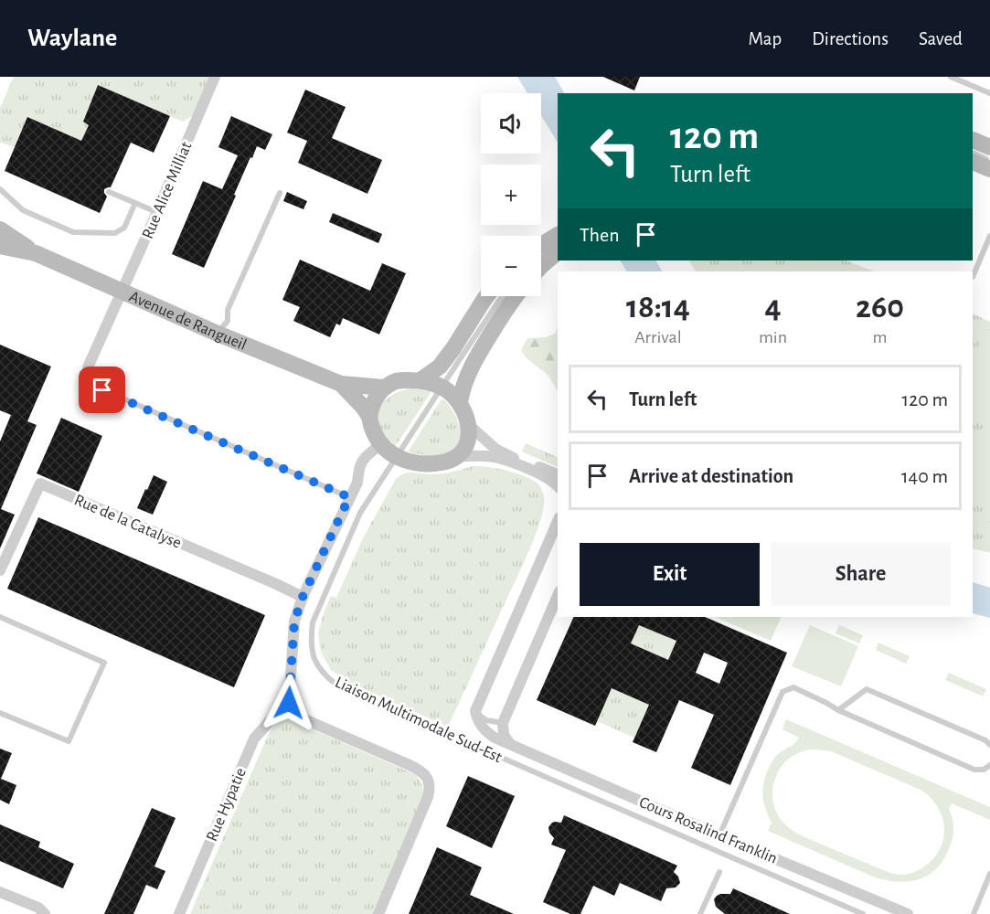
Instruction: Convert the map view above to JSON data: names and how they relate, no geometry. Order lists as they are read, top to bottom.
{
  "streets": {
    "street": [
      "Rue Alice Milliat",
      "Avenue de Rangueil",
      "Rue de la Catalyse",
      "Rue Hypatie",
      "Cours Rosalind Franklin"
    ],
    "lane": ["Liaison Multimodale Sud-Est"]
  },
  "crossings": [
    ["Rue Alice Milliat", "Avenue de Rangueil"]
  ],
  "page": {
    "header": "Waylane",
    "nav": ["Map", "Directions", "Saved"],
    "map_buttons": ["+", "−"],
    "turn": ["120 m", "Turn left"],
    "then": "Then",
    "eta": [
      "18:14",
      "Arrival",
      "4",
      "min",
      "260",
      "m"
    ],
    "list": [
      {
        "name": "Turn left",
        "value": "120 m"
      },
      {
        "name": "Arrive at destination",
        "value": "140 m"
      }
    ],
    "buttons": ["Exit", "Share"]
  }
}
